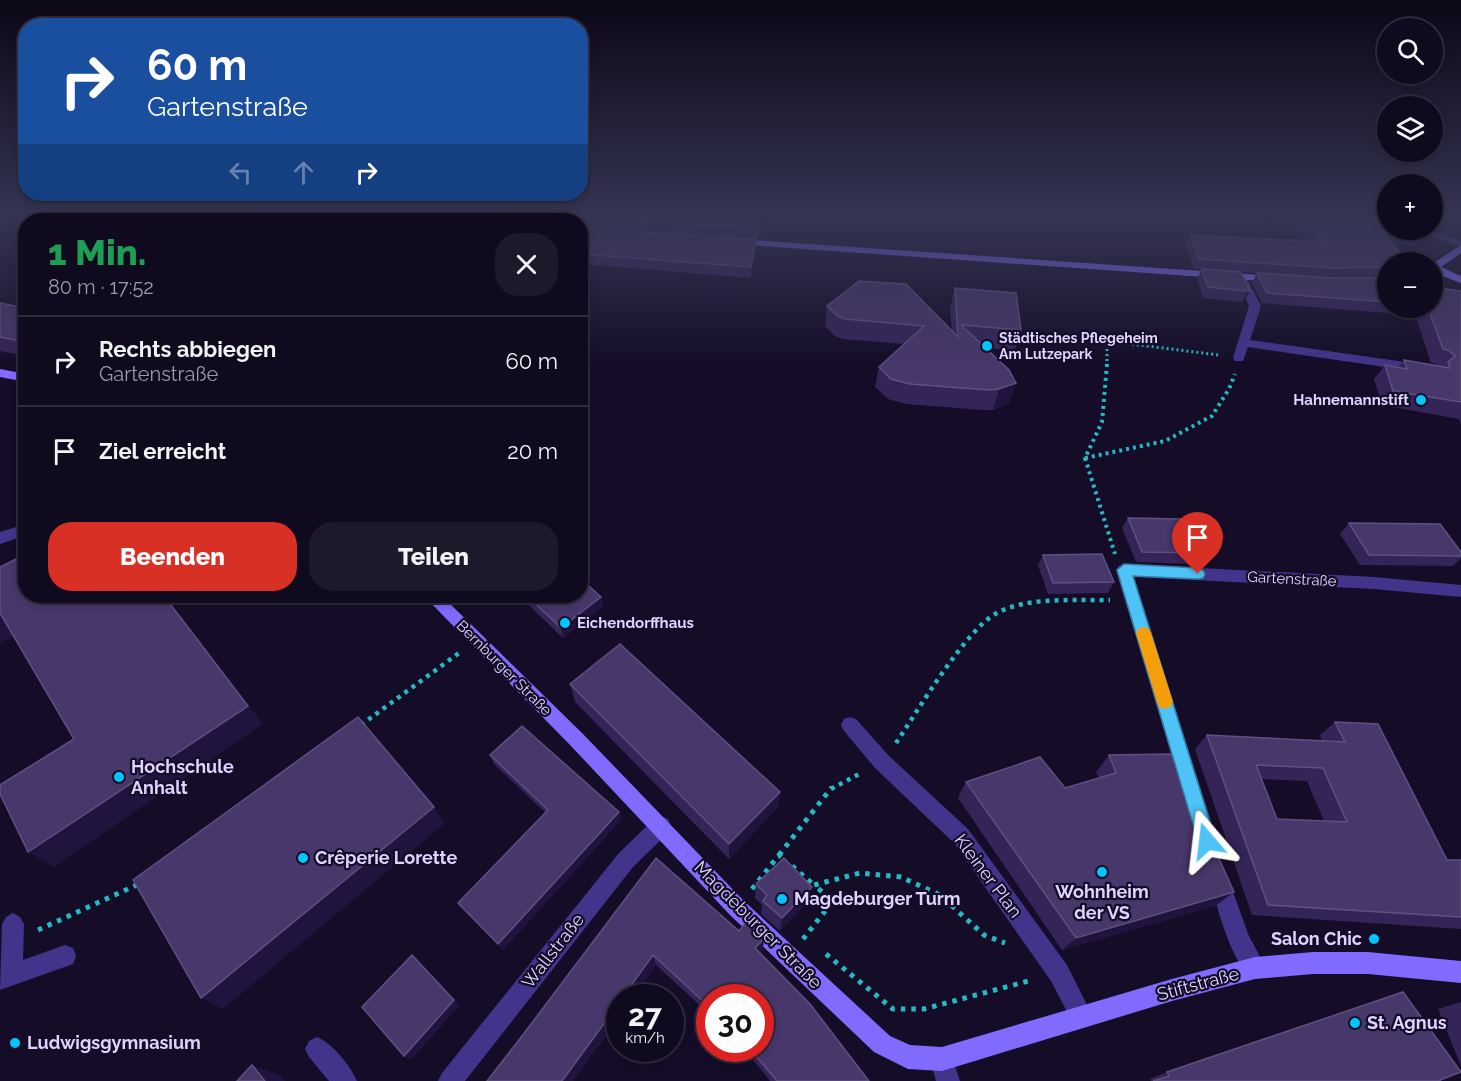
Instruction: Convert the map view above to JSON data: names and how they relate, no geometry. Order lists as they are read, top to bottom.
{
  "streets": {
    "main road": ["Bernburger Straße", "Magdeburger Straße", "Stiftstraße"],
    "street": ["Gartenstraße", "Kleiner Plan", "Wallstraße"]
  },
  "crossings": [
    ["Bernburger Straße", "Magdeburger Straße"],
    ["Kleiner Plan", "Stiftstraße"],
    ["Magdeburger Straße", "Wallstraße"],
    ["Magdeburger Straße", "Stiftstraße"]
  ],
  "places": [
    "Städtisches Pflegeheim Am Lutzepark",
    "Hahnemannstift",
    "Eichendorffhaus",
    "Hochschule Anhalt",
    "Crêperie Lorette",
    "Wohnheim der VS",
    "Magdeburger Turm",
    "Salon Chic",
    "St. Agnus",
    "Ludwigsgymnasium"
  ],
  "page": {
    "map_buttons": ["+", "−"],
    "turn": ["60 m", "Gartenstraße"],
    "heading": ["1 Min.", "80 m · 17:52"],
    "list": [
      {
        "name": "Rechts abbiegen",
        "note": "Gartenstraße",
        "value": "60 m"
      },
      {
        "name": "Ziel erreicht",
        "value": "20 m"
      }
    ],
    "buttons": ["Beenden", "Teilen"],
    "speed": "27 km/h",
    "limit": "30"
  }
}
